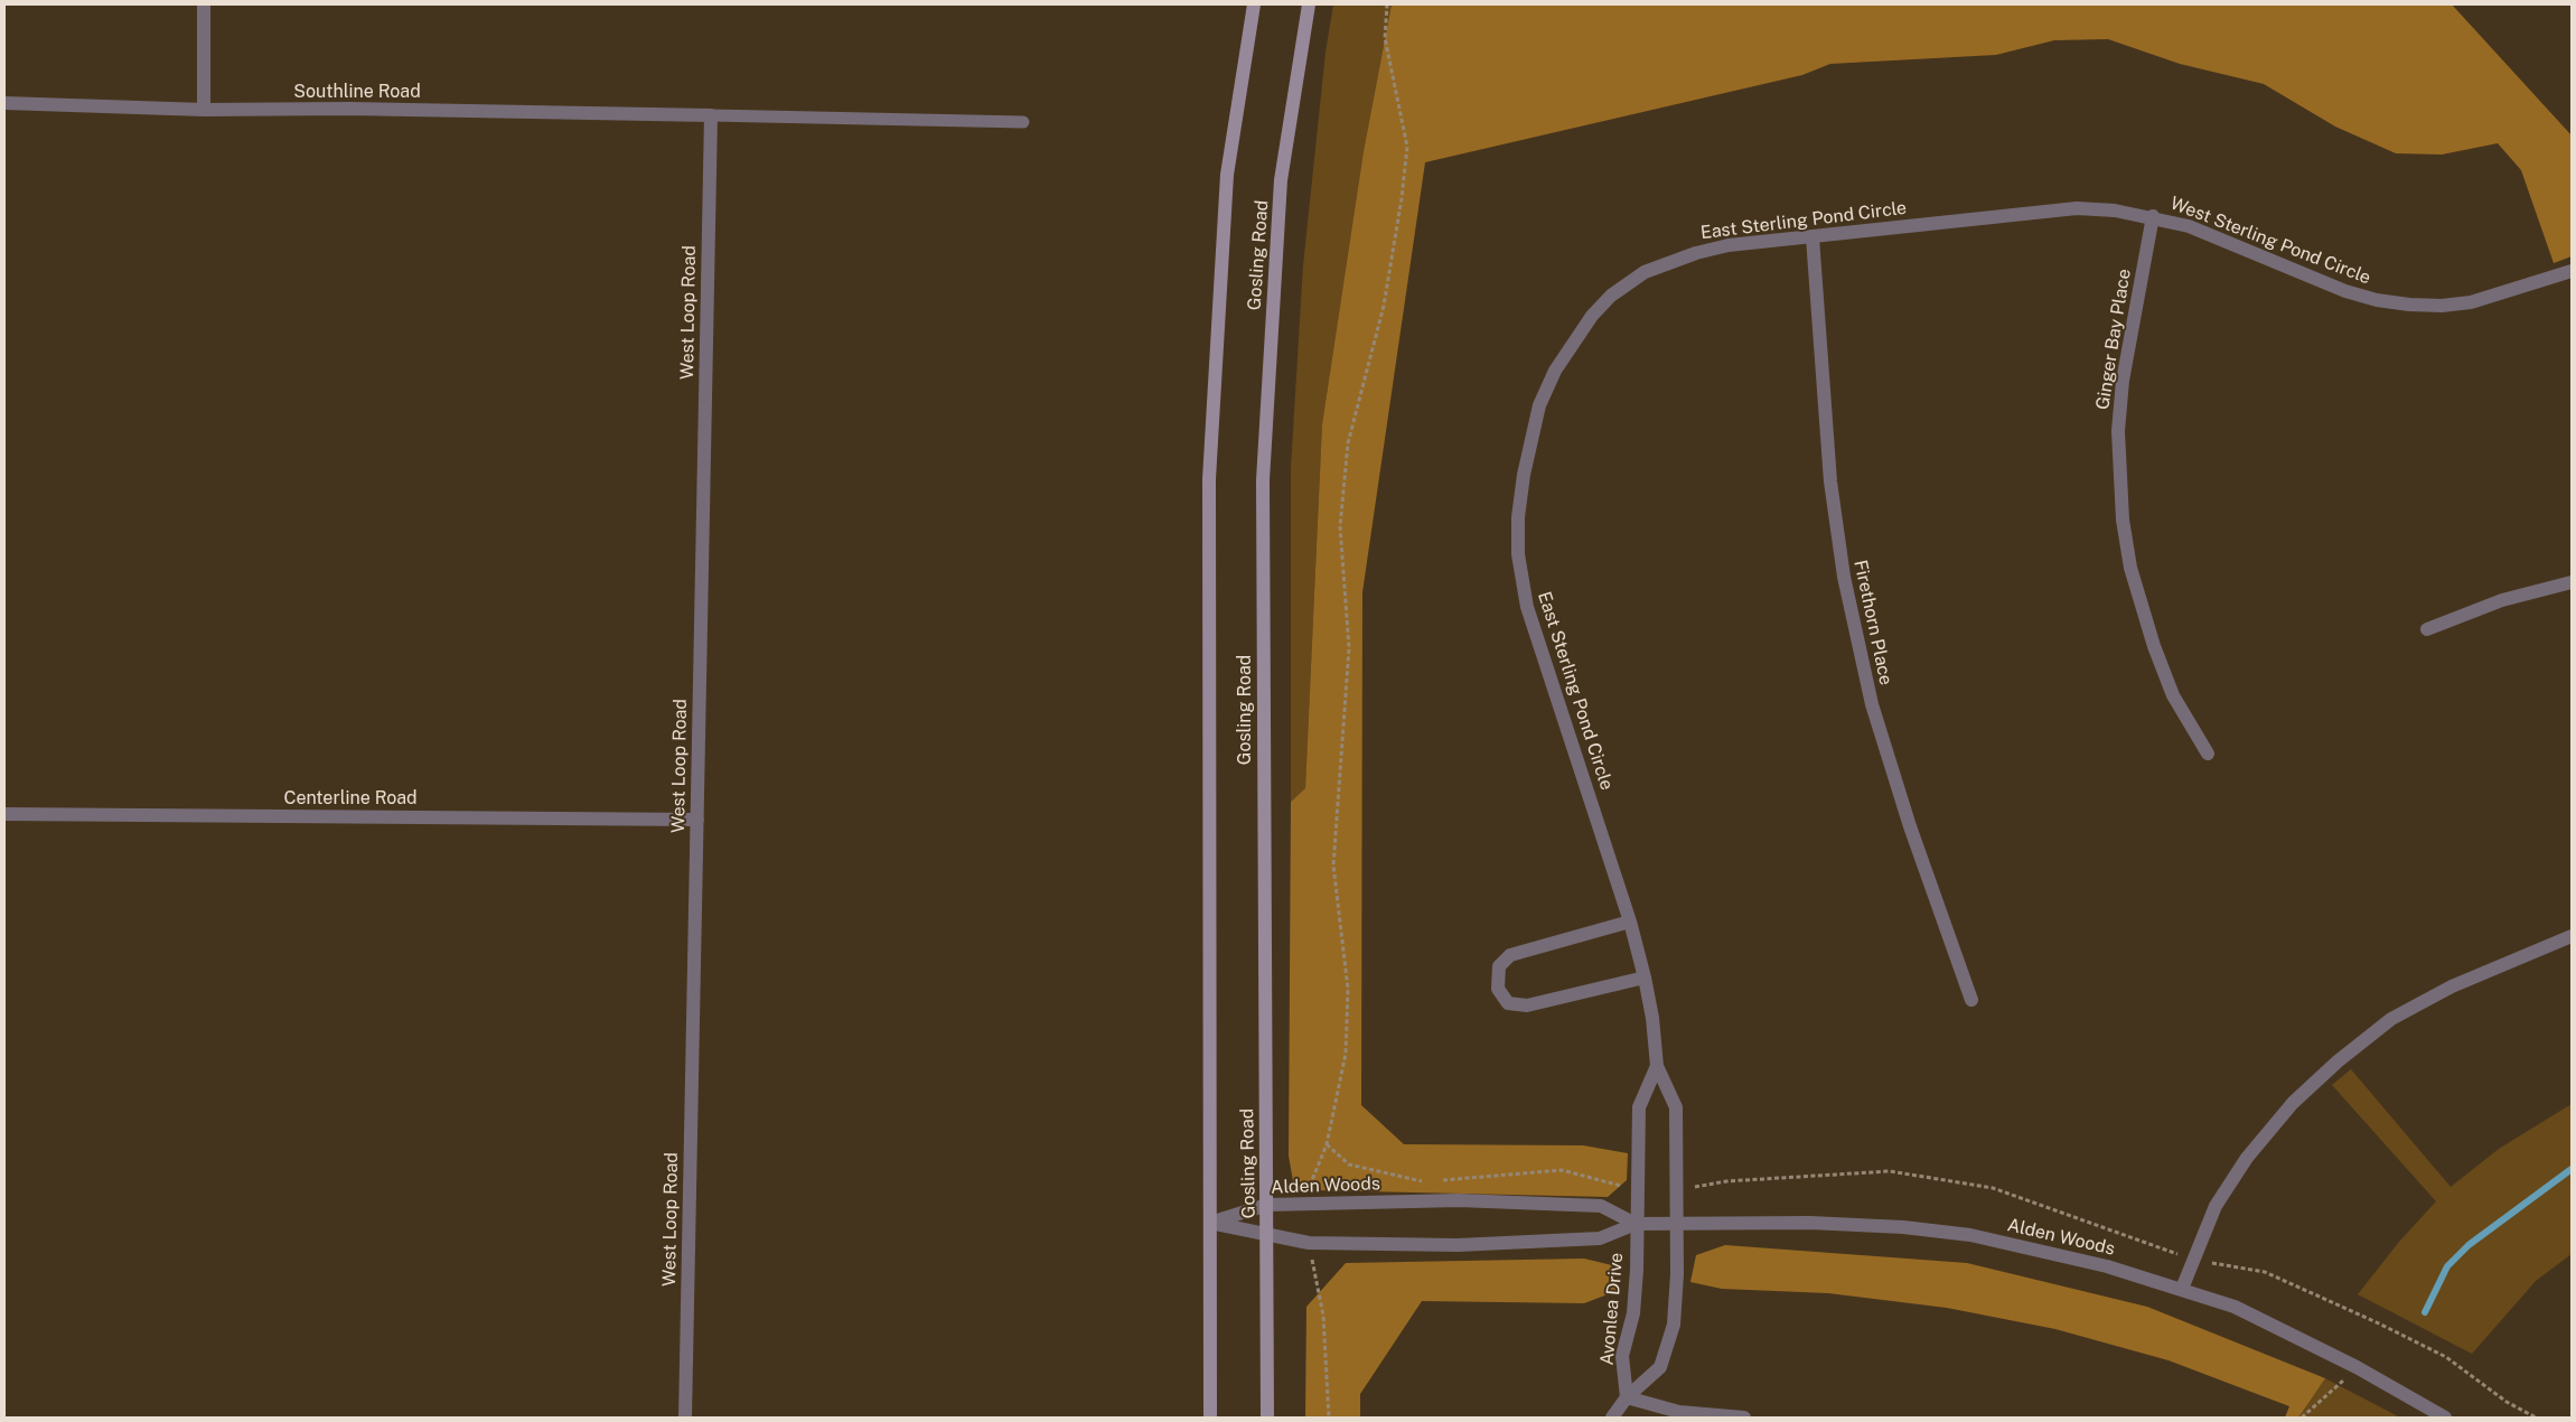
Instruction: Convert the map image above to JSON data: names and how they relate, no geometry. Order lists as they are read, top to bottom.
{
  "streets": {
    "main road": ["Gosling Road"],
    "street": [
      "Southline Road",
      "East Sterling Pond Circle",
      "West Sterling Pond Circle",
      "West Loop Road",
      "Ginger Bay Place",
      "Firethorn Place",
      "Centerline Road",
      "Alden Woods",
      "Avonlea Drive"
    ]
  },
  "crossings": [
    ["Southline Road", "West Loop Road"],
    ["East Sterling Pond Circle", "West Sterling Pond Circle"],
    ["East Sterling Pond Circle", "Ginger Bay Place"],
    ["East Sterling Pond Circle", "Firethorn Place"],
    ["East Sterling Pond Circle", "Alden Woods"],
    ["East Sterling Pond Circle", "Avonlea Drive"],
    ["West Sterling Pond Circle", "Ginger Bay Place"],
    ["Gosling Road", "Alden Woods"],
    ["West Loop Road", "Centerline Road"],
    ["Alden Woods", "Avonlea Drive"]
  ]
}
